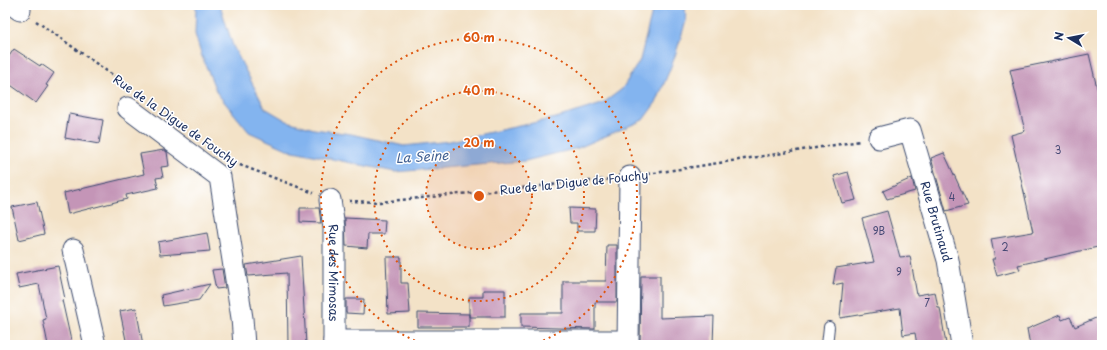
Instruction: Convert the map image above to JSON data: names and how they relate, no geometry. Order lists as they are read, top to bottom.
{
  "streets": {
    "street": ["Rue Brutinaud", "Rue des Mimosas"],
    "path": ["Rue de la Digue de Fouchy"]
  },
  "crossings": [
    ["Rue de la Digue de Fouchy", "Rue Brutinaud"],
    ["Rue de la Digue de Fouchy", "Rue des Mimosas"]
  ],
  "water": ["La Seine"],
  "house_numbers": [
    "3",
    "4",
    "9B",
    "2",
    "9",
    "7"
  ],
  "north": "left",
  "rings": ["60 m", "40 m", "20 m"]
}
